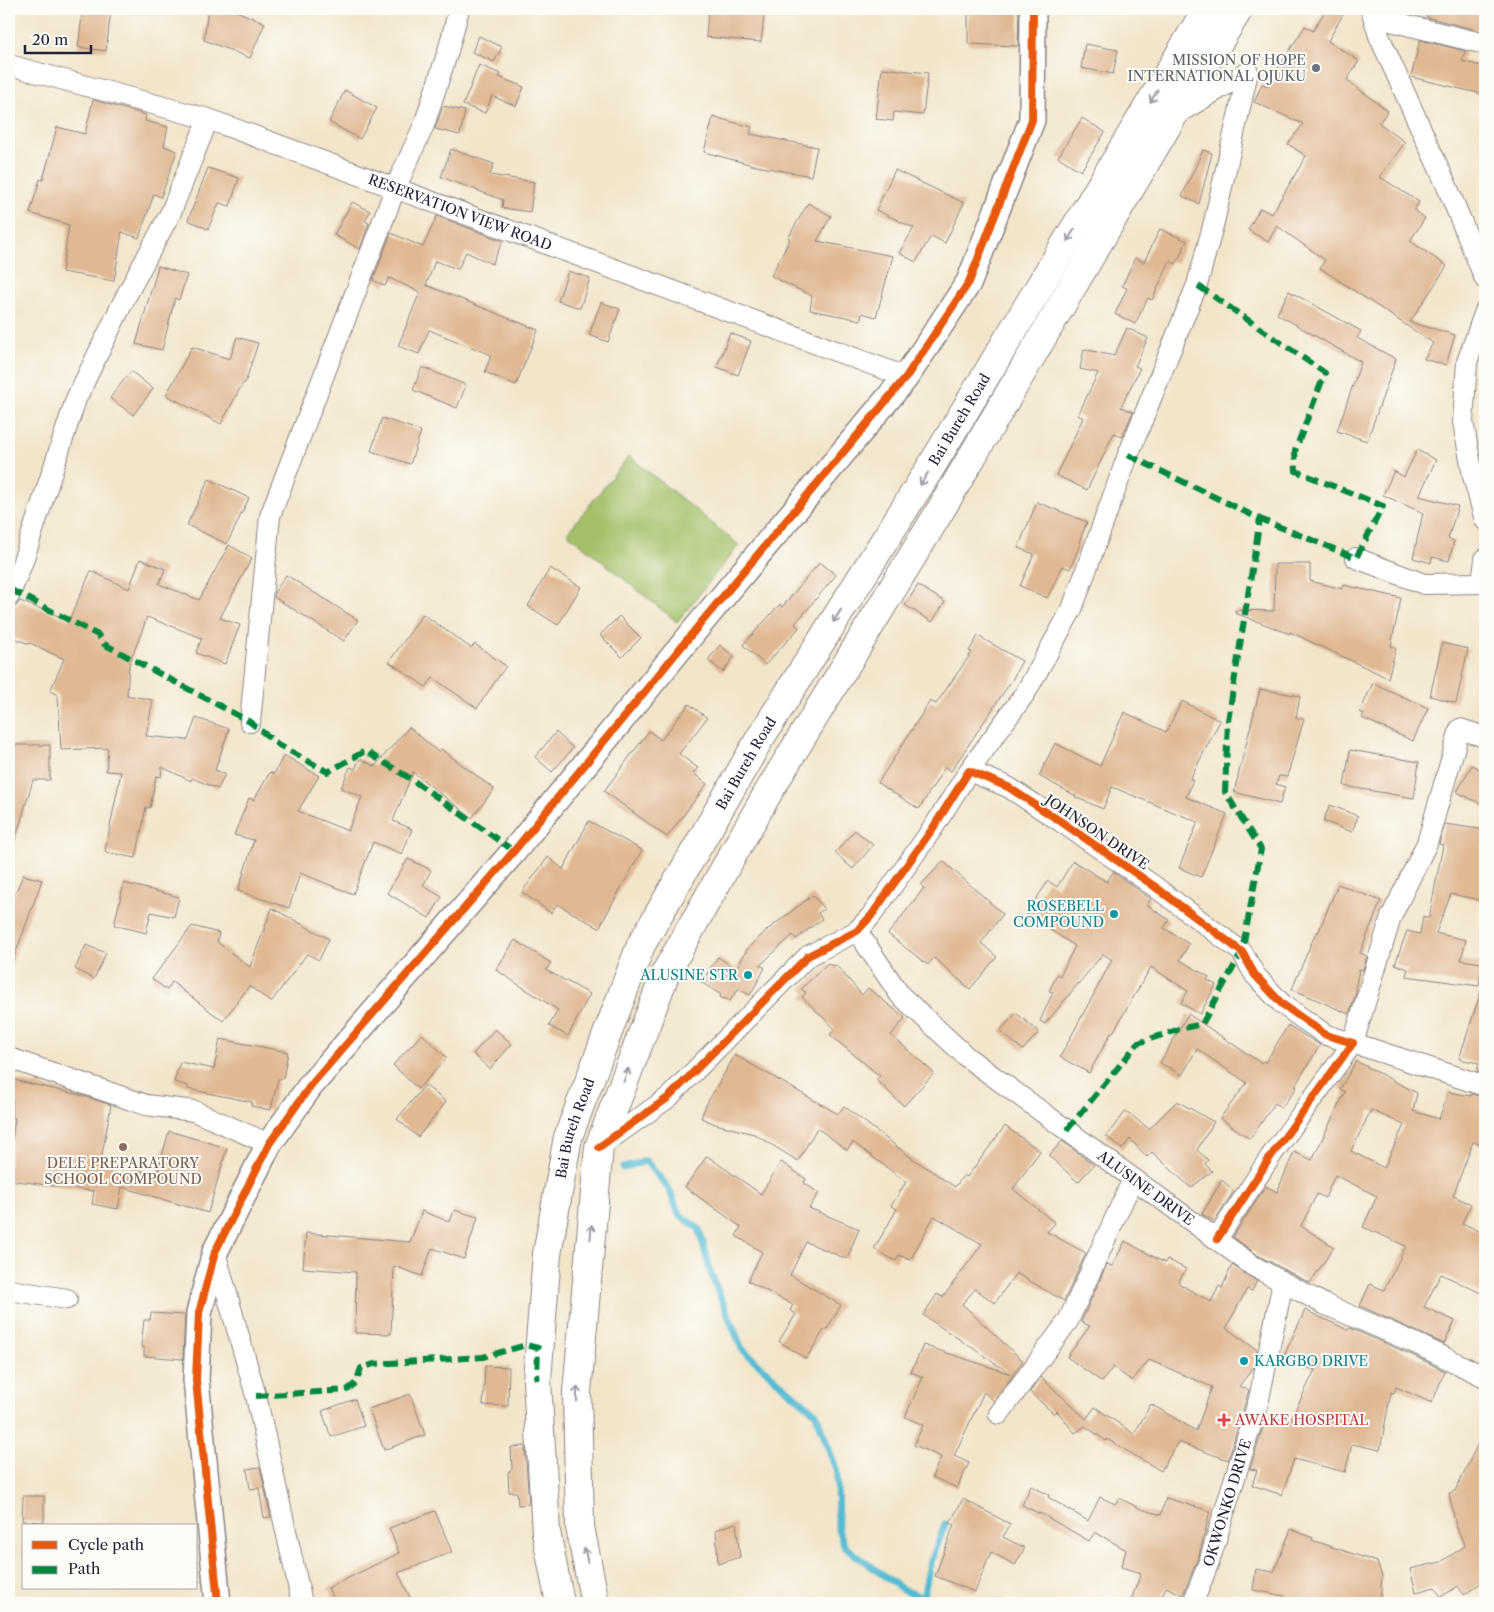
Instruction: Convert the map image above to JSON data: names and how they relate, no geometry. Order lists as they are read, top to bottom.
{
  "streets": {
    "highway": ["Bai Bureh Road"],
    "street": [
      "RESERVATION VIEW ROAD",
      "JOHNSON DRIVE",
      "ALUSINE DRIVE",
      "OKWONKO DRIVE"
    ]
  },
  "crossings": [
    ["ALUSINE DRIVE", "OKWONKO DRIVE"]
  ],
  "places": {
    "other": [
      "MISSION OF HOPE INTERNATIONAL OJUKU",
      "ROSEBELL COMPOUND",
      "ALUSINE STR",
      "DELE PREPARATORY SCHOOL COMPOUND",
      "KARGBO DRIVE"
    ],
    "health": ["AWAKE HOSPITAL"]
  },
  "legend": ["Cycle path", "Path"],
  "scale_bar": "20 m"
}
